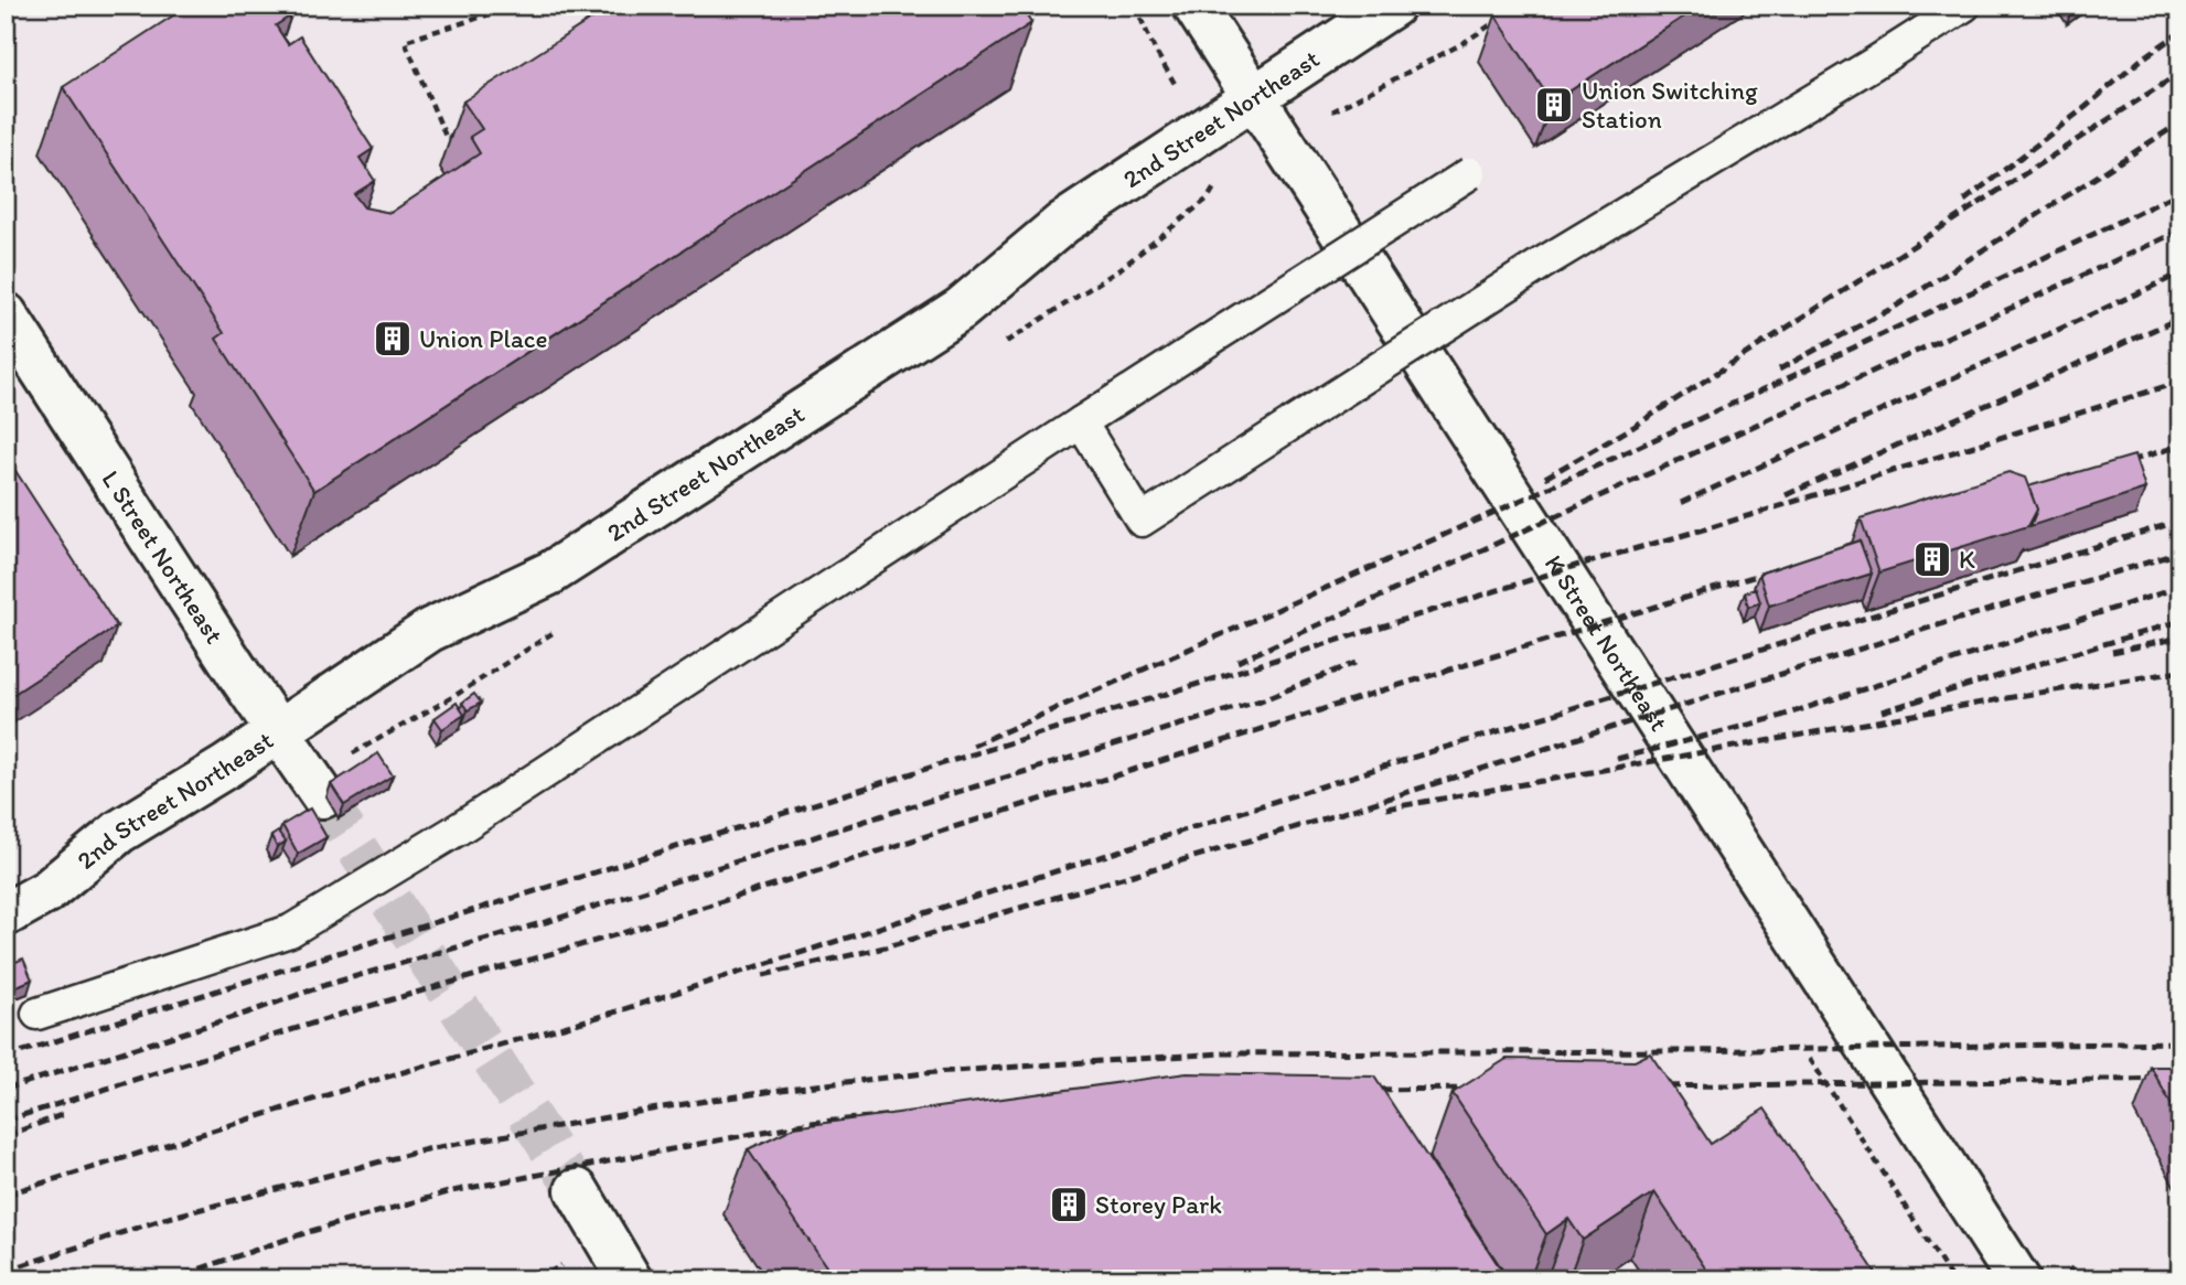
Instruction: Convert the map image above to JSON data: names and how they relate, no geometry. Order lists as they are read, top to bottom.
{
  "streets": {
    "street": ["2nd Street Northeast", "L Street Northeast", "K Street Northeast"]
  },
  "crossings": [
    ["2nd Street Northeast", "L Street Northeast"],
    ["2nd Street Northeast", "K Street Northeast"]
  ],
  "places": {
    "building": [
      "Union Switching Station",
      "Union Place",
      "K",
      "Storey Park"
    ]
  }
}
